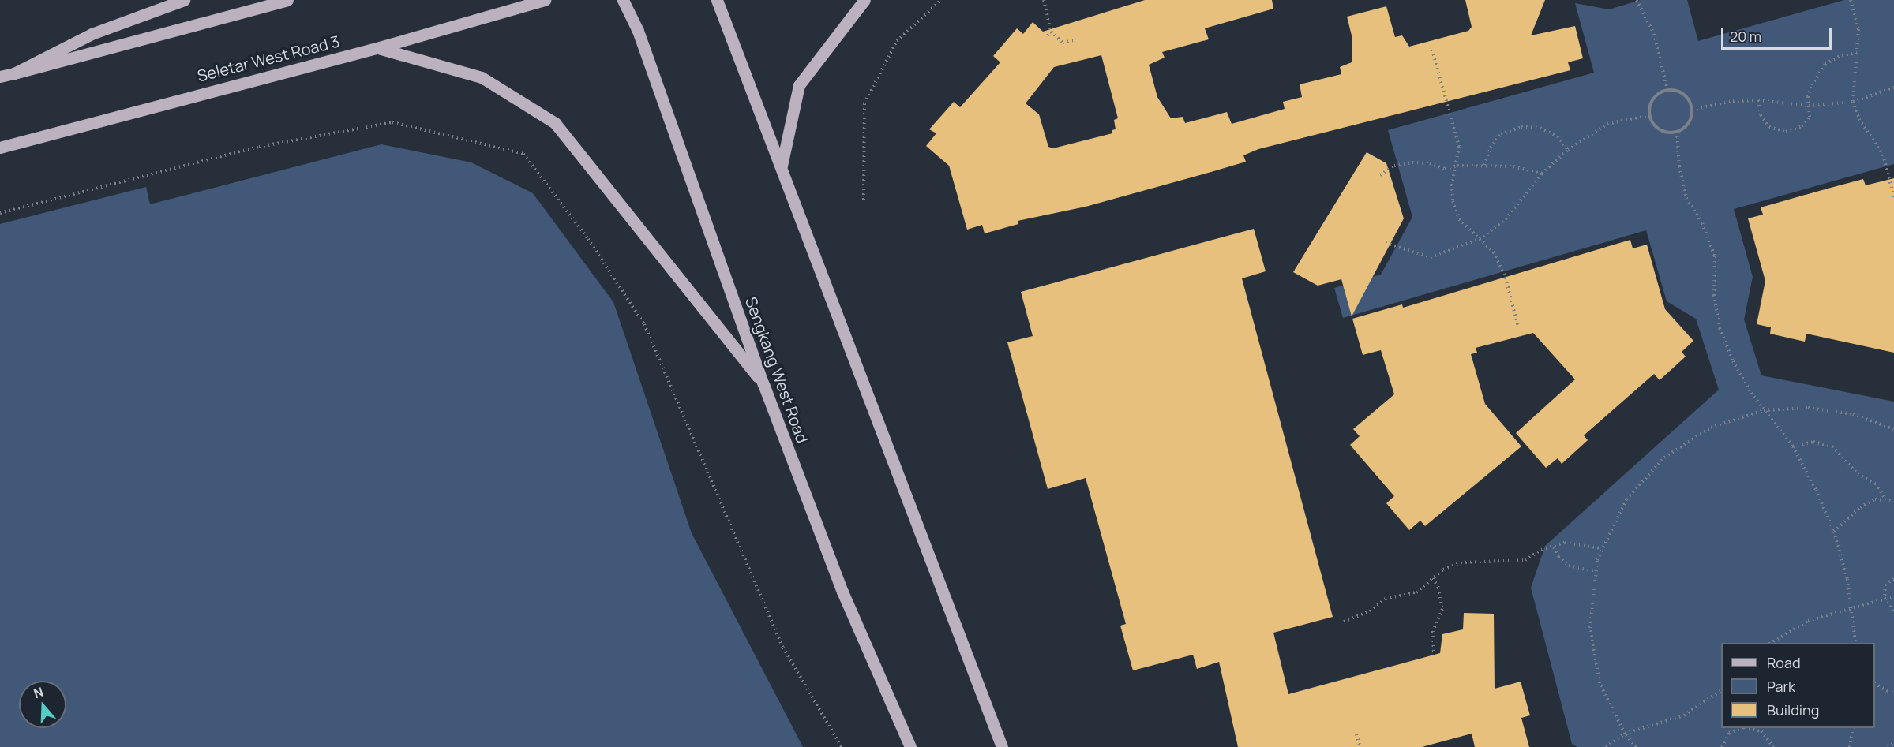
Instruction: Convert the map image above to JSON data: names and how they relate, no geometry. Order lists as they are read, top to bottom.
{
  "streets": {
    "main road": ["Seletar West Road 3", "Sengkang West Road"]
  },
  "legend": ["Road", "Park", "Building"],
  "scale_bar": "20 m",
  "north": "top"
}
